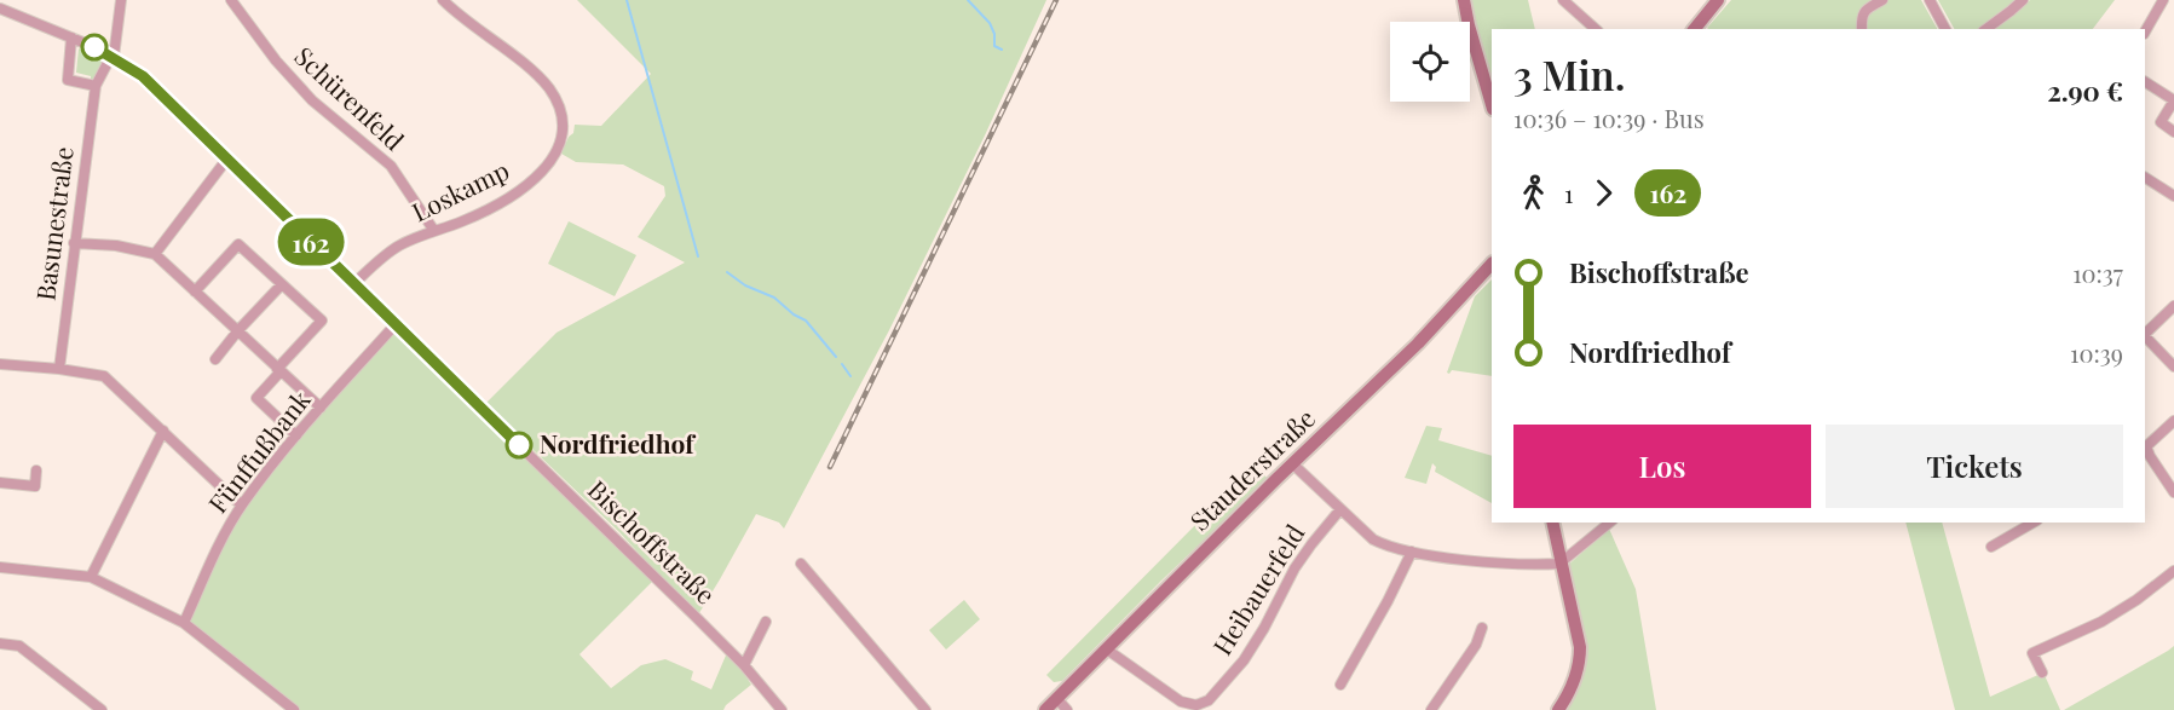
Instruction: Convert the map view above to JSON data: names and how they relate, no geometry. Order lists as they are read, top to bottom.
{
  "streets": {
    "main road": ["Stauderstraße"],
    "street": [
      "Schürenfeld",
      "Loskamp",
      "Basunestraße",
      "Fünffußbank",
      "Bischoffstraße",
      "Heibauerfeld"
    ]
  },
  "crossings": [
    ["Schürenfeld", "Loskamp"],
    ["Loskamp", "Bischoffstraße"],
    ["Basunestraße", "Bischoffstraße"],
    ["Fünffußbank", "Bischoffstraße"],
    ["Stauderstraße", "Heibauerfeld"]
  ],
  "places": ["Nordfriedhof"],
  "lines": ["bus line 162"],
  "page": {
    "on_map": "162",
    "heading": ["3 Min.", "10:36 – 10:39 · Bus", "2.90 €"],
    "legs": ["1", "162"],
    "list": [
      {
        "name": "Bischoffstraße",
        "value": "10:37"
      },
      {
        "name": "Nordfriedhof",
        "value": "10:39"
      }
    ],
    "buttons": ["Los", "Tickets"]
  }
}
